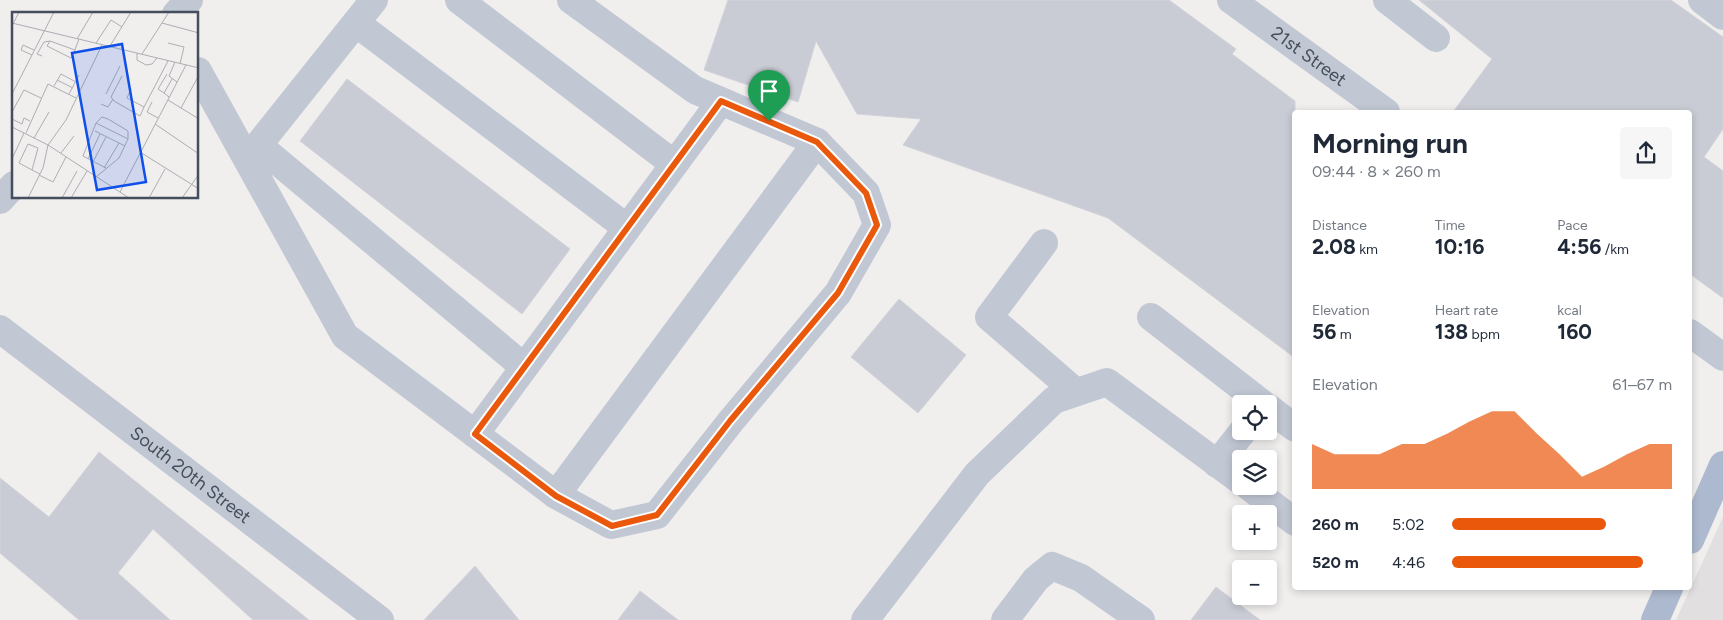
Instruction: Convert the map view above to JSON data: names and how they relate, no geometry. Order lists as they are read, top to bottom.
{
  "streets": {
    "street": ["21st Street", "South 20th Street"]
  },
  "page": {
    "heading": ["Morning run", "09:44 · 8 × 260 m"],
    "stats": [
      ["Distance", "2.08 km"],
      ["Time", "10:16"],
      ["Pace", "4:56 /km"],
      ["Elevation", "56 m"],
      ["Heart rate", "138 bpm"],
      ["kcal", "160"]
    ],
    "chart": ["Elevation", "61–67 m"],
    "map_buttons": ["+", "−"],
    "list": [
      {
        "name": "260 m",
        "note": "5:02"
      },
      {
        "name": "520 m",
        "note": "4:46"
      }
    ]
  }
}
